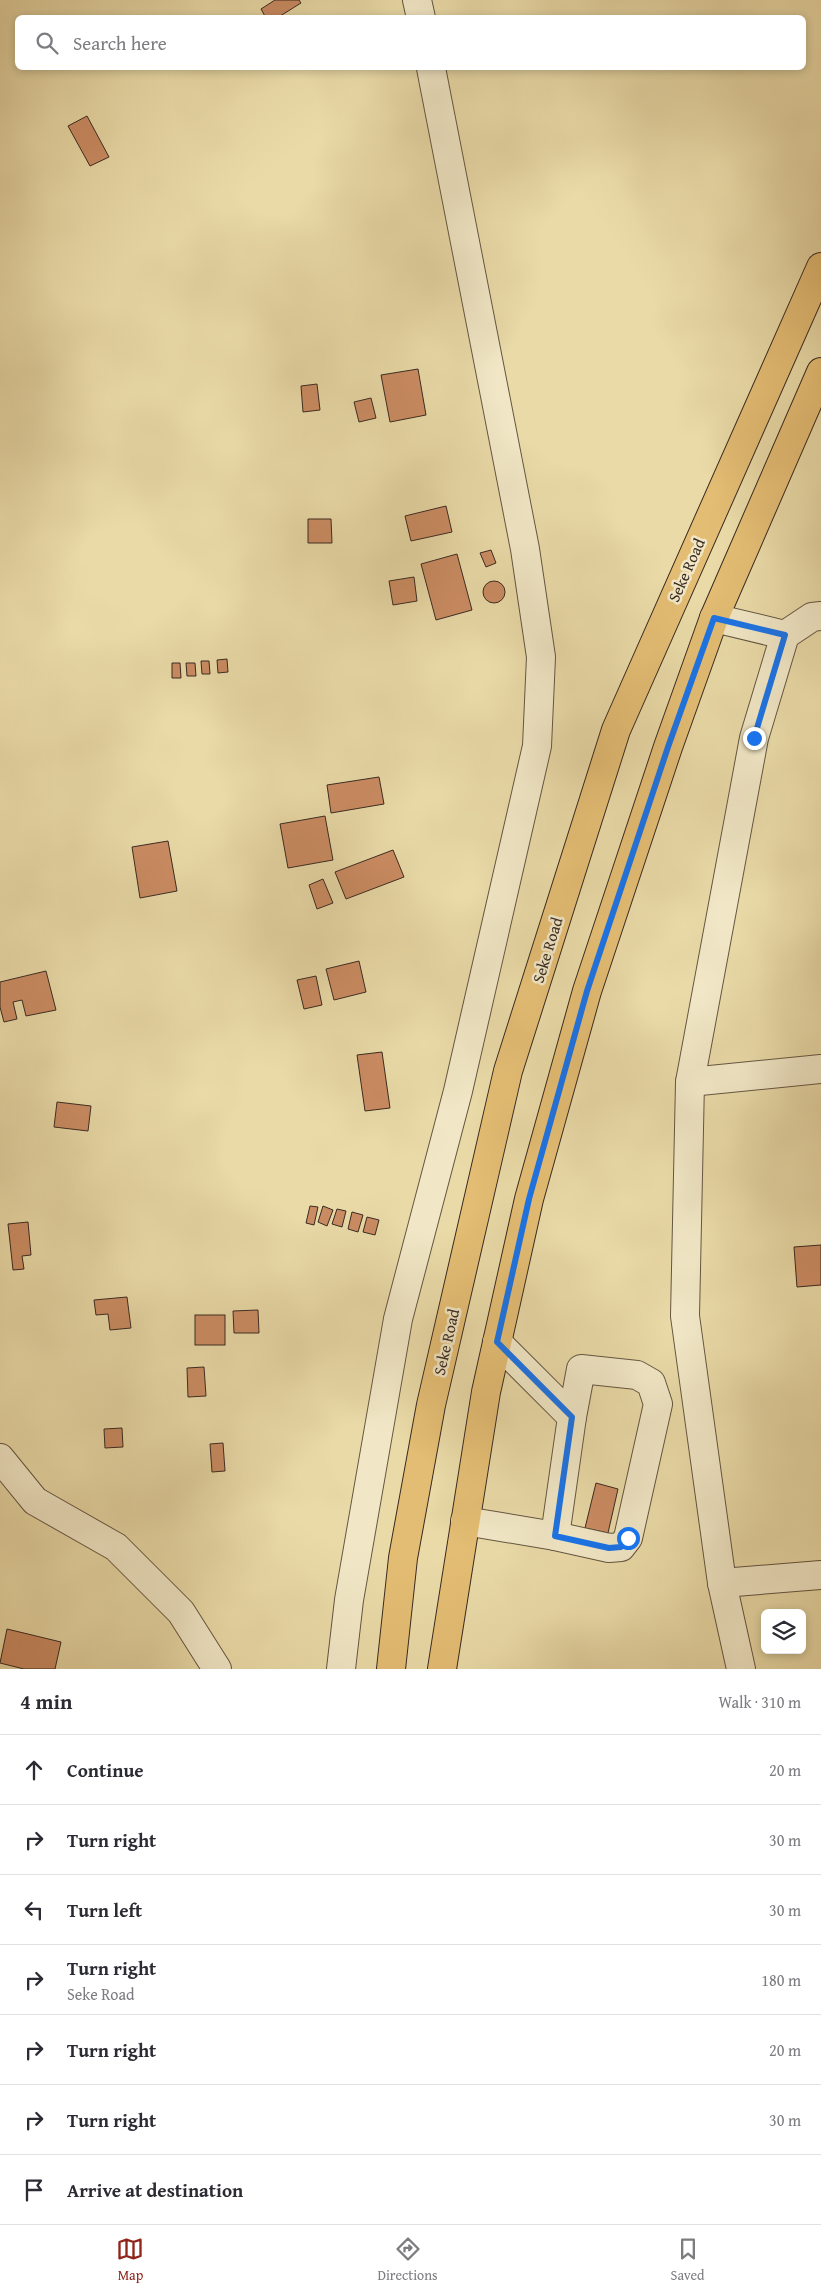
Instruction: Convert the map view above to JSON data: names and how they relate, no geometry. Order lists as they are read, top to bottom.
{
  "streets": {
    "main road": ["Seke Road"]
  },
  "page": {
    "search": "Search here",
    "heading": ["4 min", "Walk · 310 m"],
    "list": [
      ["Continue", "20 m"],
      ["Turn right", "30 m"],
      ["Turn left", "30 m"],
      ["Turn right", "Seke Road", "180 m"],
      ["Turn right", "20 m"],
      ["Turn right", "30 m"],
      "Arrive at destination"
    ],
    "nav": ["Map", "Directions", "Saved"]
  }
}
